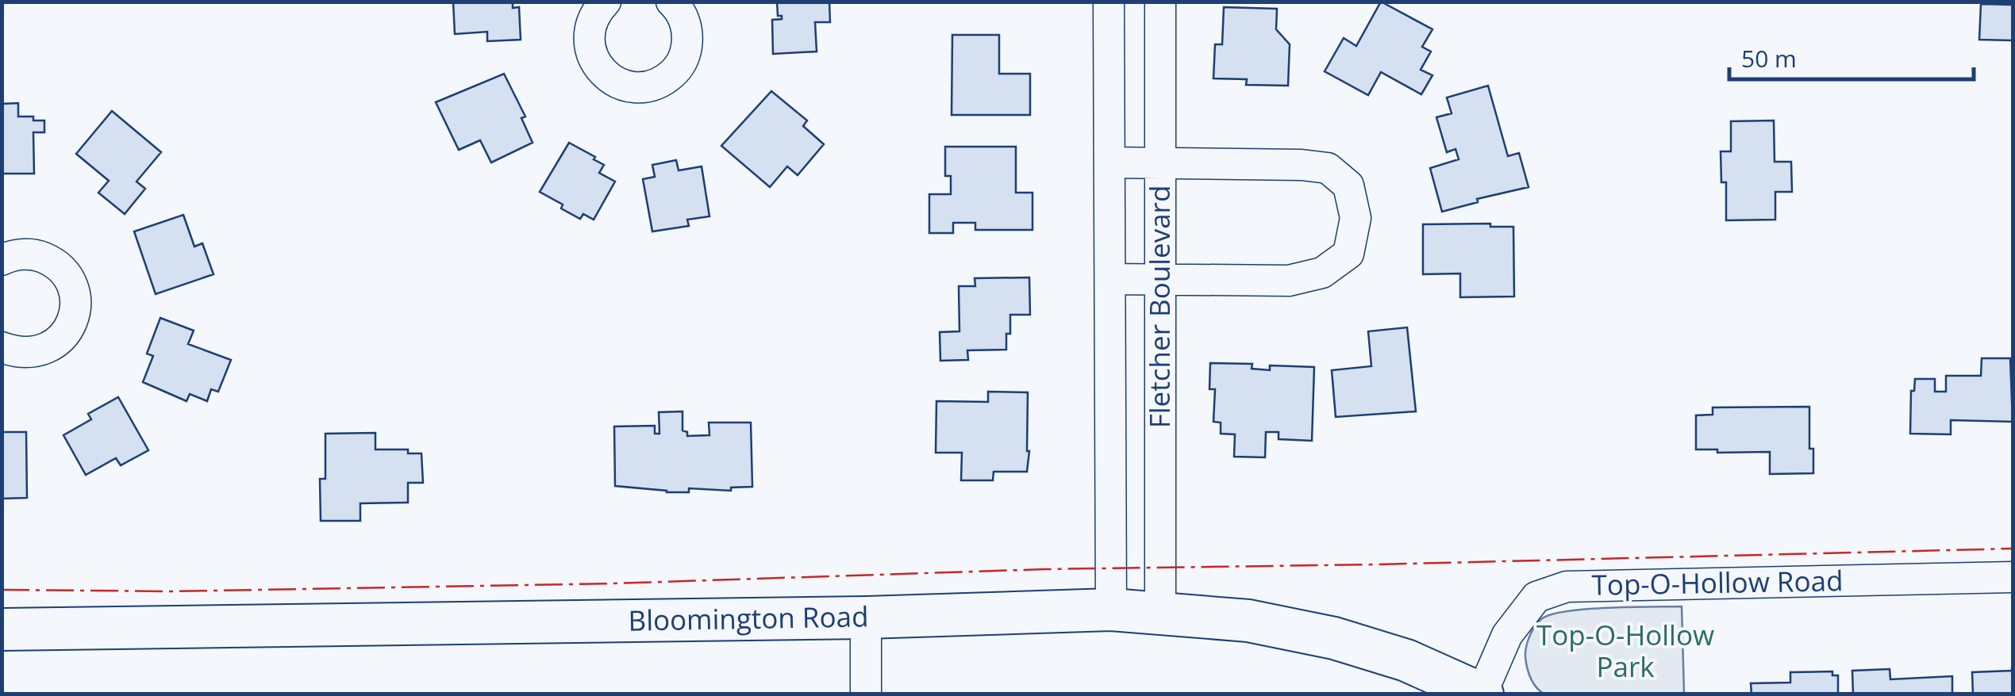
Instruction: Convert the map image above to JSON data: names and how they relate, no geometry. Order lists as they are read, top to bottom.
{
  "streets": {
    "street": ["Fletcher Boulevard", "Top-O-Hollow Road", "Bloomington Road"]
  },
  "crossings": [
    ["Fletcher Boulevard", "Bloomington Road"],
    ["Top-O-Hollow Road", "Bloomington Road"]
  ],
  "parks": ["Top-O-Hollow Park"],
  "scale_bar": "50 m"
}
